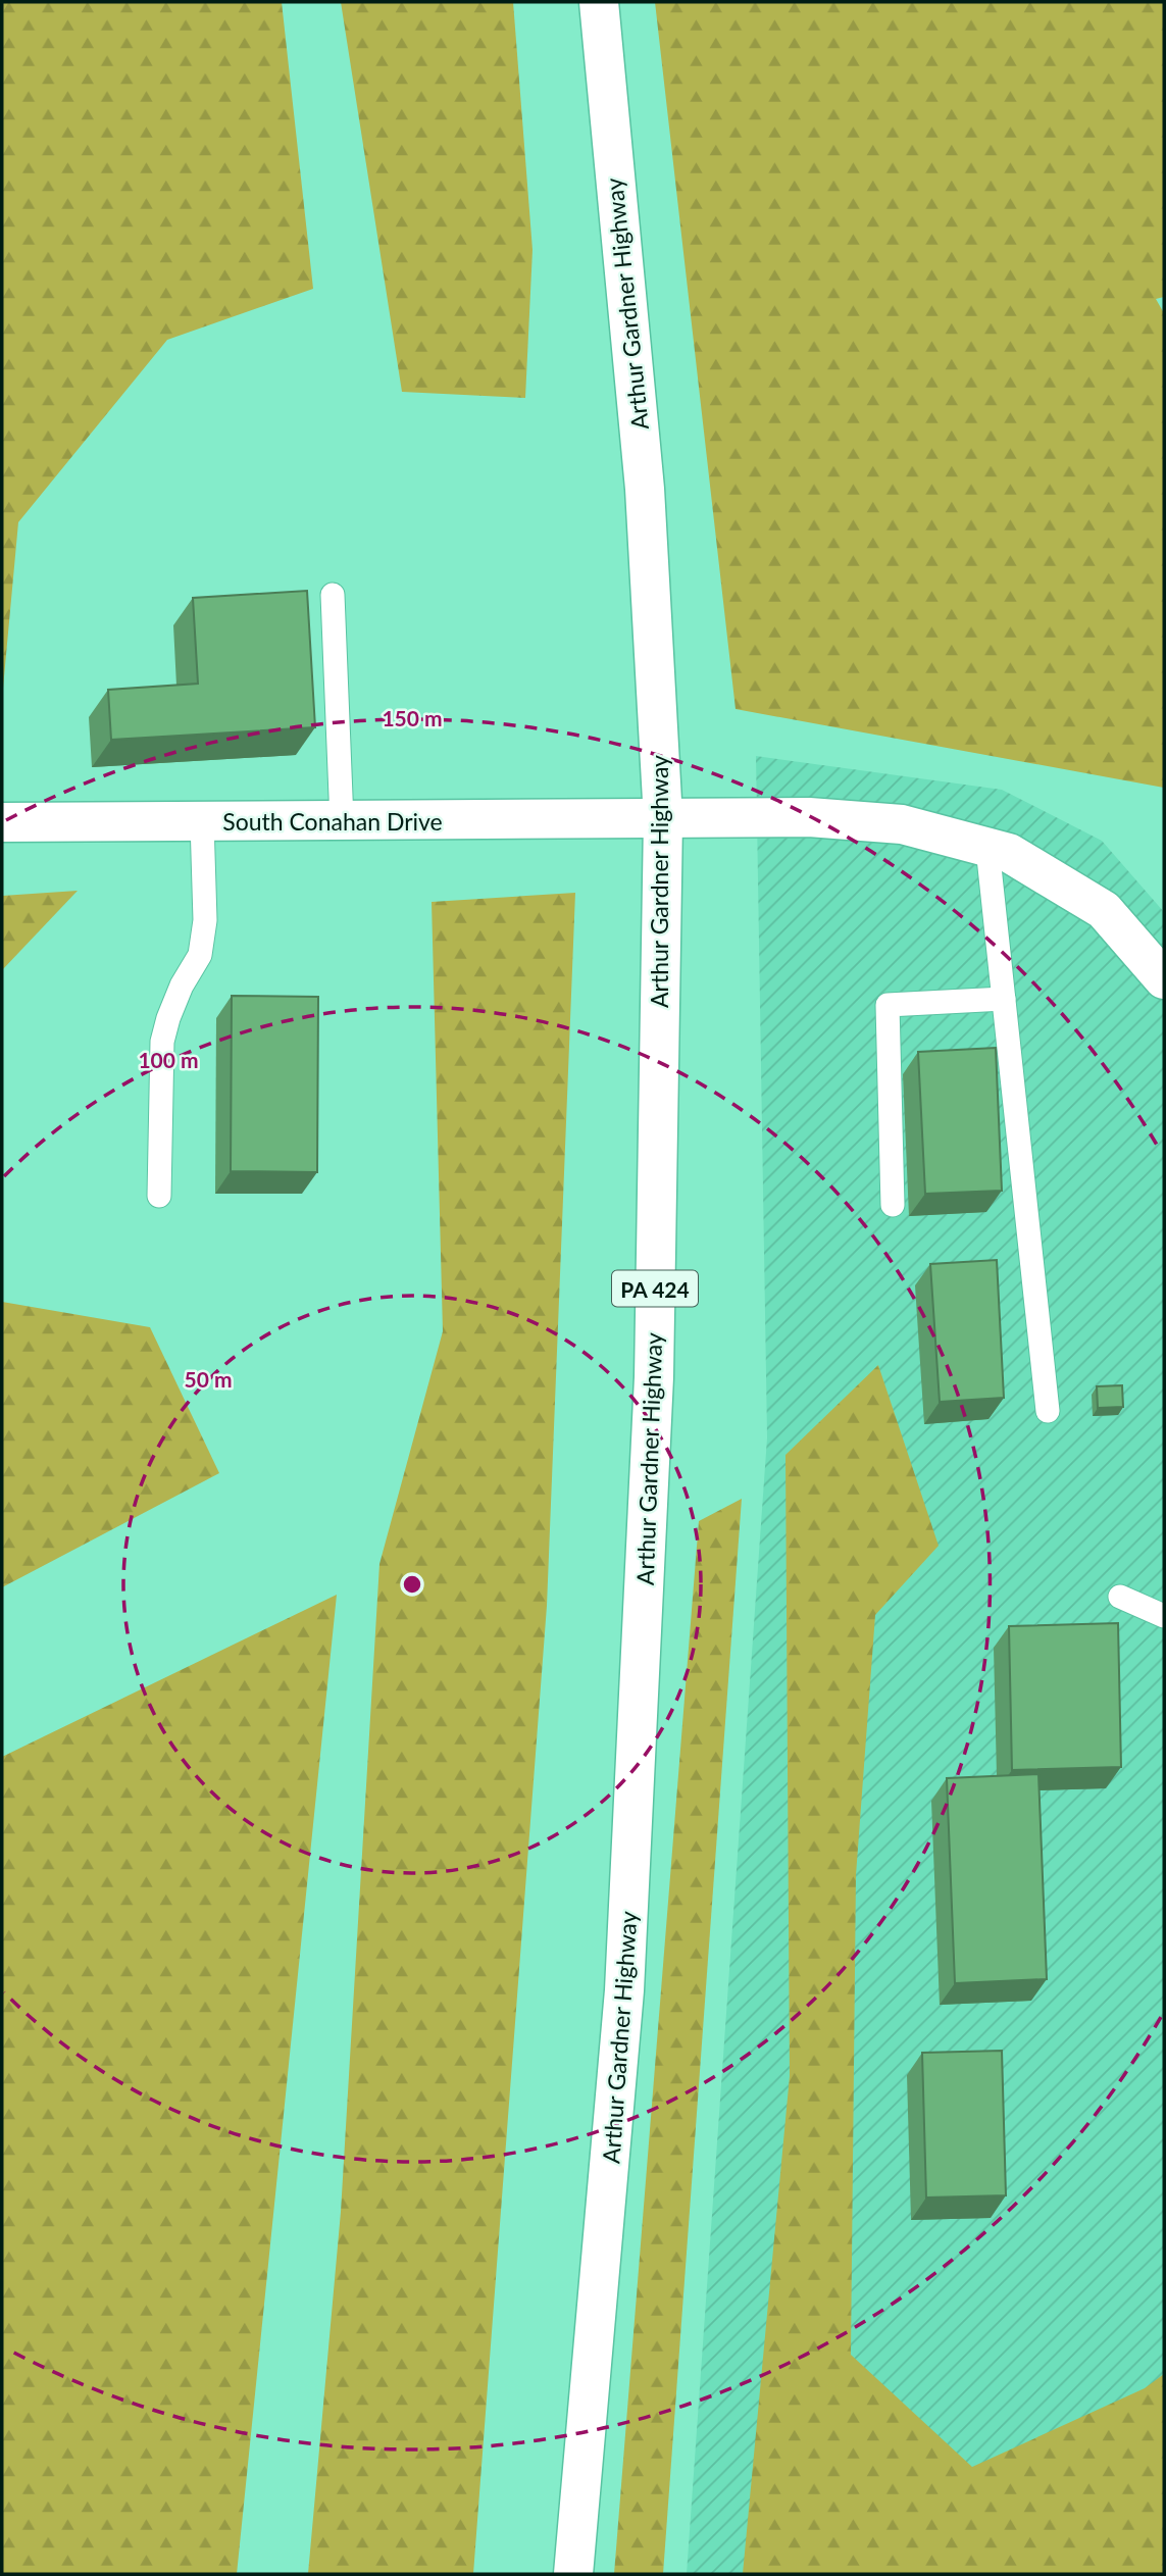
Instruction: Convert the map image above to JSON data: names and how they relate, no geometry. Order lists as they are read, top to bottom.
{
  "streets": {
    "main road": ["Arthur Gardner Highway", "South Conahan Drive", "PA 424"]
  },
  "crossings": [
    ["Arthur Gardner Highway", "South Conahan Drive"]
  ],
  "rings": ["150 m", "100 m", "50 m"]
}
